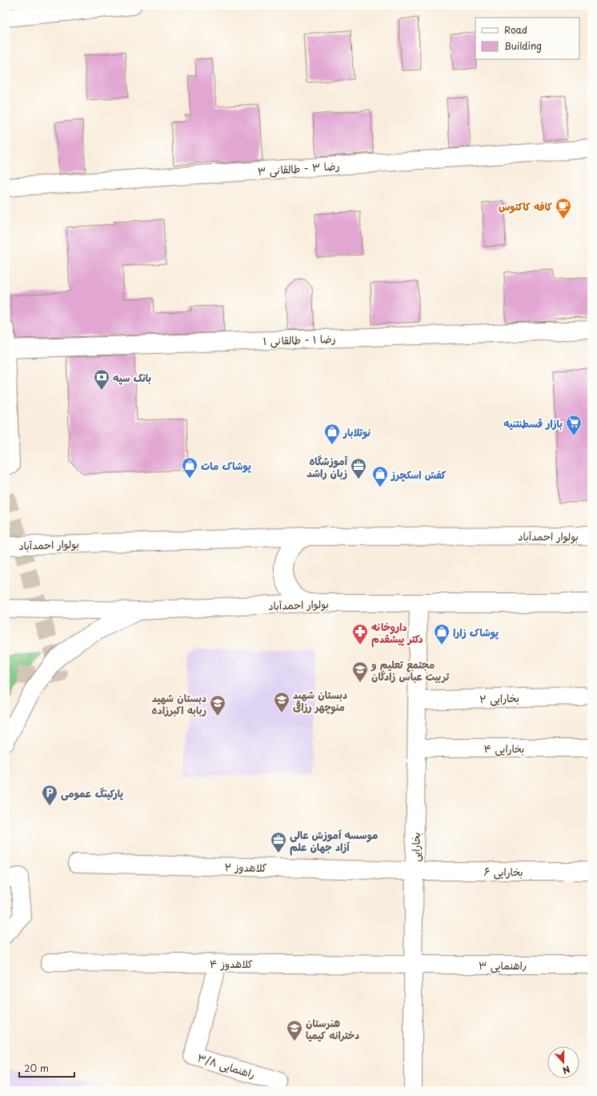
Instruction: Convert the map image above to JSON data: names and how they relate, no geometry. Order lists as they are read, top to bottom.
{
  "streets": {
    "street": [
      "رضا ۳ - طالقانی ۳",
      "رضا ۱ - طالقانی ۱",
      "بولوار احمدآباد",
      "بخارایی ۲",
      "بخارایی ۴",
      "بخارایی",
      "کلاهدوز ۲",
      "بخارایی ۶",
      "کلاهدوز ۴",
      "راهنمایی ۳",
      "راهنمایی ۳/۸"
    ]
  },
  "crossings": [
    ["بولوار احمدآباد", "بخارایی"],
    ["بخارایی ۲", "بخارایی"],
    ["بخارایی ۴", "بخارایی"],
    ["بخارایی", "کلاهدوز ۲"],
    ["بخارایی", "بخارایی ۶"],
    ["بخارایی", "کلاهدوز ۴"],
    ["بخارایی", "راهنمایی ۳"],
    ["کلاهدوز ۲", "بخارایی ۶"],
    ["کلاهدوز ۴", "راهنمایی ۳"],
    ["کلاهدوز ۴", "راهنمایی ۳/۸"]
  ],
  "places": {
    "cafe": ["کافه کاکتوس"],
    "bank": ["بانک سپه"],
    "supermarket": ["بازار قسطنتنیه"],
    "shop": [
      "نوتلابار",
      "پوشاک مات",
      "کفش اسکچرز",
      "پوشاک زارا"
    ],
    "office": ["آموزشگاه زبان راشد", "موسسه آموزش عالی آزاد جهان علم"],
    "pharmacy": ["داروخانه دکتر پیشقدم"],
    "school or university": [
      "مجتمع تعلیم و تربیت عباس زادگان",
      "دبستان شهید منوچهر رزاقی",
      "دبستان شهید ربابه اکبرزاده",
      "هنرستان دخترانه کیمیا"
    ],
    "parking": ["پارکینگ عمومی"]
  },
  "legend": ["Road", "Building"],
  "scale_bar": "20 m",
  "north": "bottom"
}
